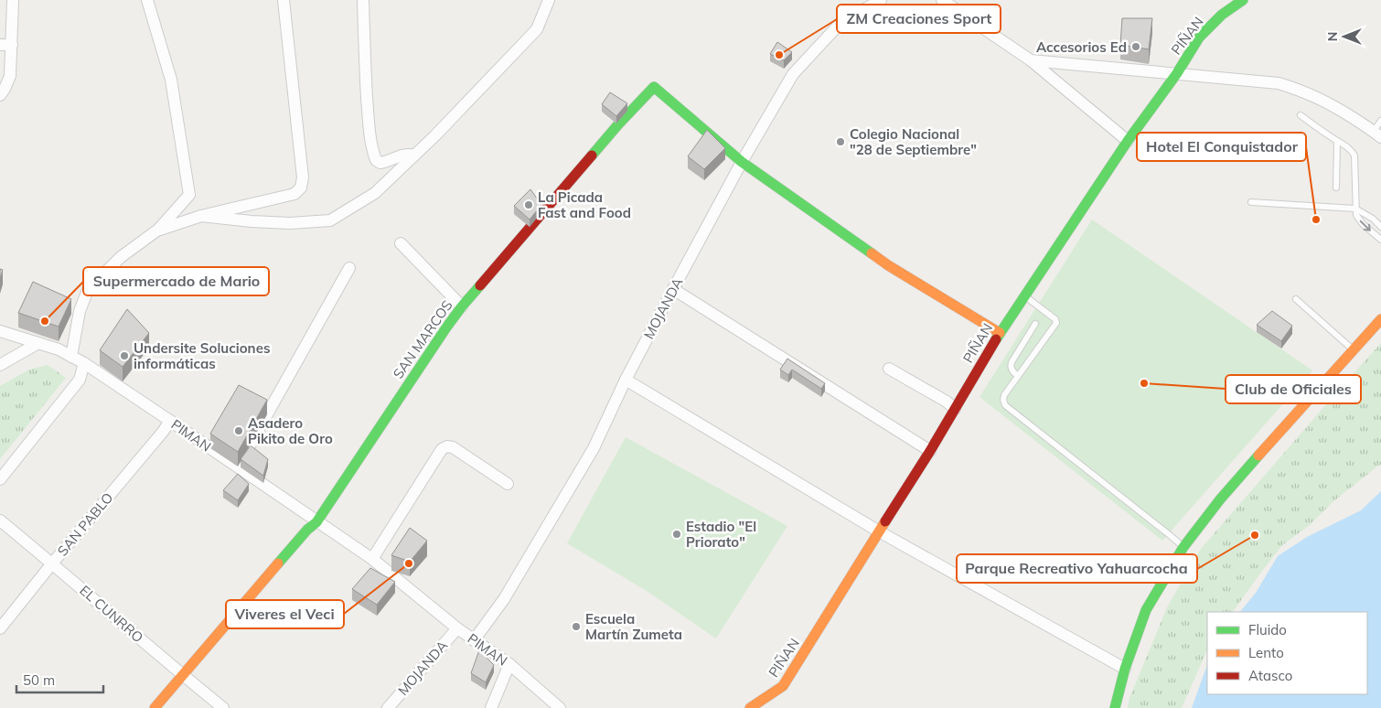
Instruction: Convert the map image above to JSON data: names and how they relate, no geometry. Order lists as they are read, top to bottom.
{
  "streets": {
    "street": [
      "PIÑAN",
      "MOJANDA",
      "SAN MARCOS",
      "PIMAN",
      "SAN PABLO",
      "EL CUNRRO"
    ]
  },
  "crossings": [
    ["MOJANDA", "SAN MARCOS"],
    ["MOJANDA", "PIMAN"],
    ["SAN MARCOS", "PIMAN"],
    ["SAN MARCOS", "EL CUNRRO"],
    ["PIMAN", "SAN PABLO"],
    ["SAN PABLO", "EL CUNRRO"]
  ],
  "places": [
    "Accesorios Ed",
    "ZM Creaciones Sport",
    "Colegio Nacional \"28 de Septiembre\"",
    "La Picada Fast and Food",
    "Hotel El Conquistador",
    "Supermercado de Mario",
    "Undersite Soluciones informáticas",
    "Club de Oficiales",
    "Asadero Pikito de Oro",
    "Estadio \"El Priorato\"",
    "Parque Recreativo Yahuarcocha",
    "Viveres el Veci",
    "Escuela Martín Zumeta"
  ],
  "legend": ["Fluido", "Lento", "Atasco"],
  "scale_bar": "50 m",
  "north": "left"
}
